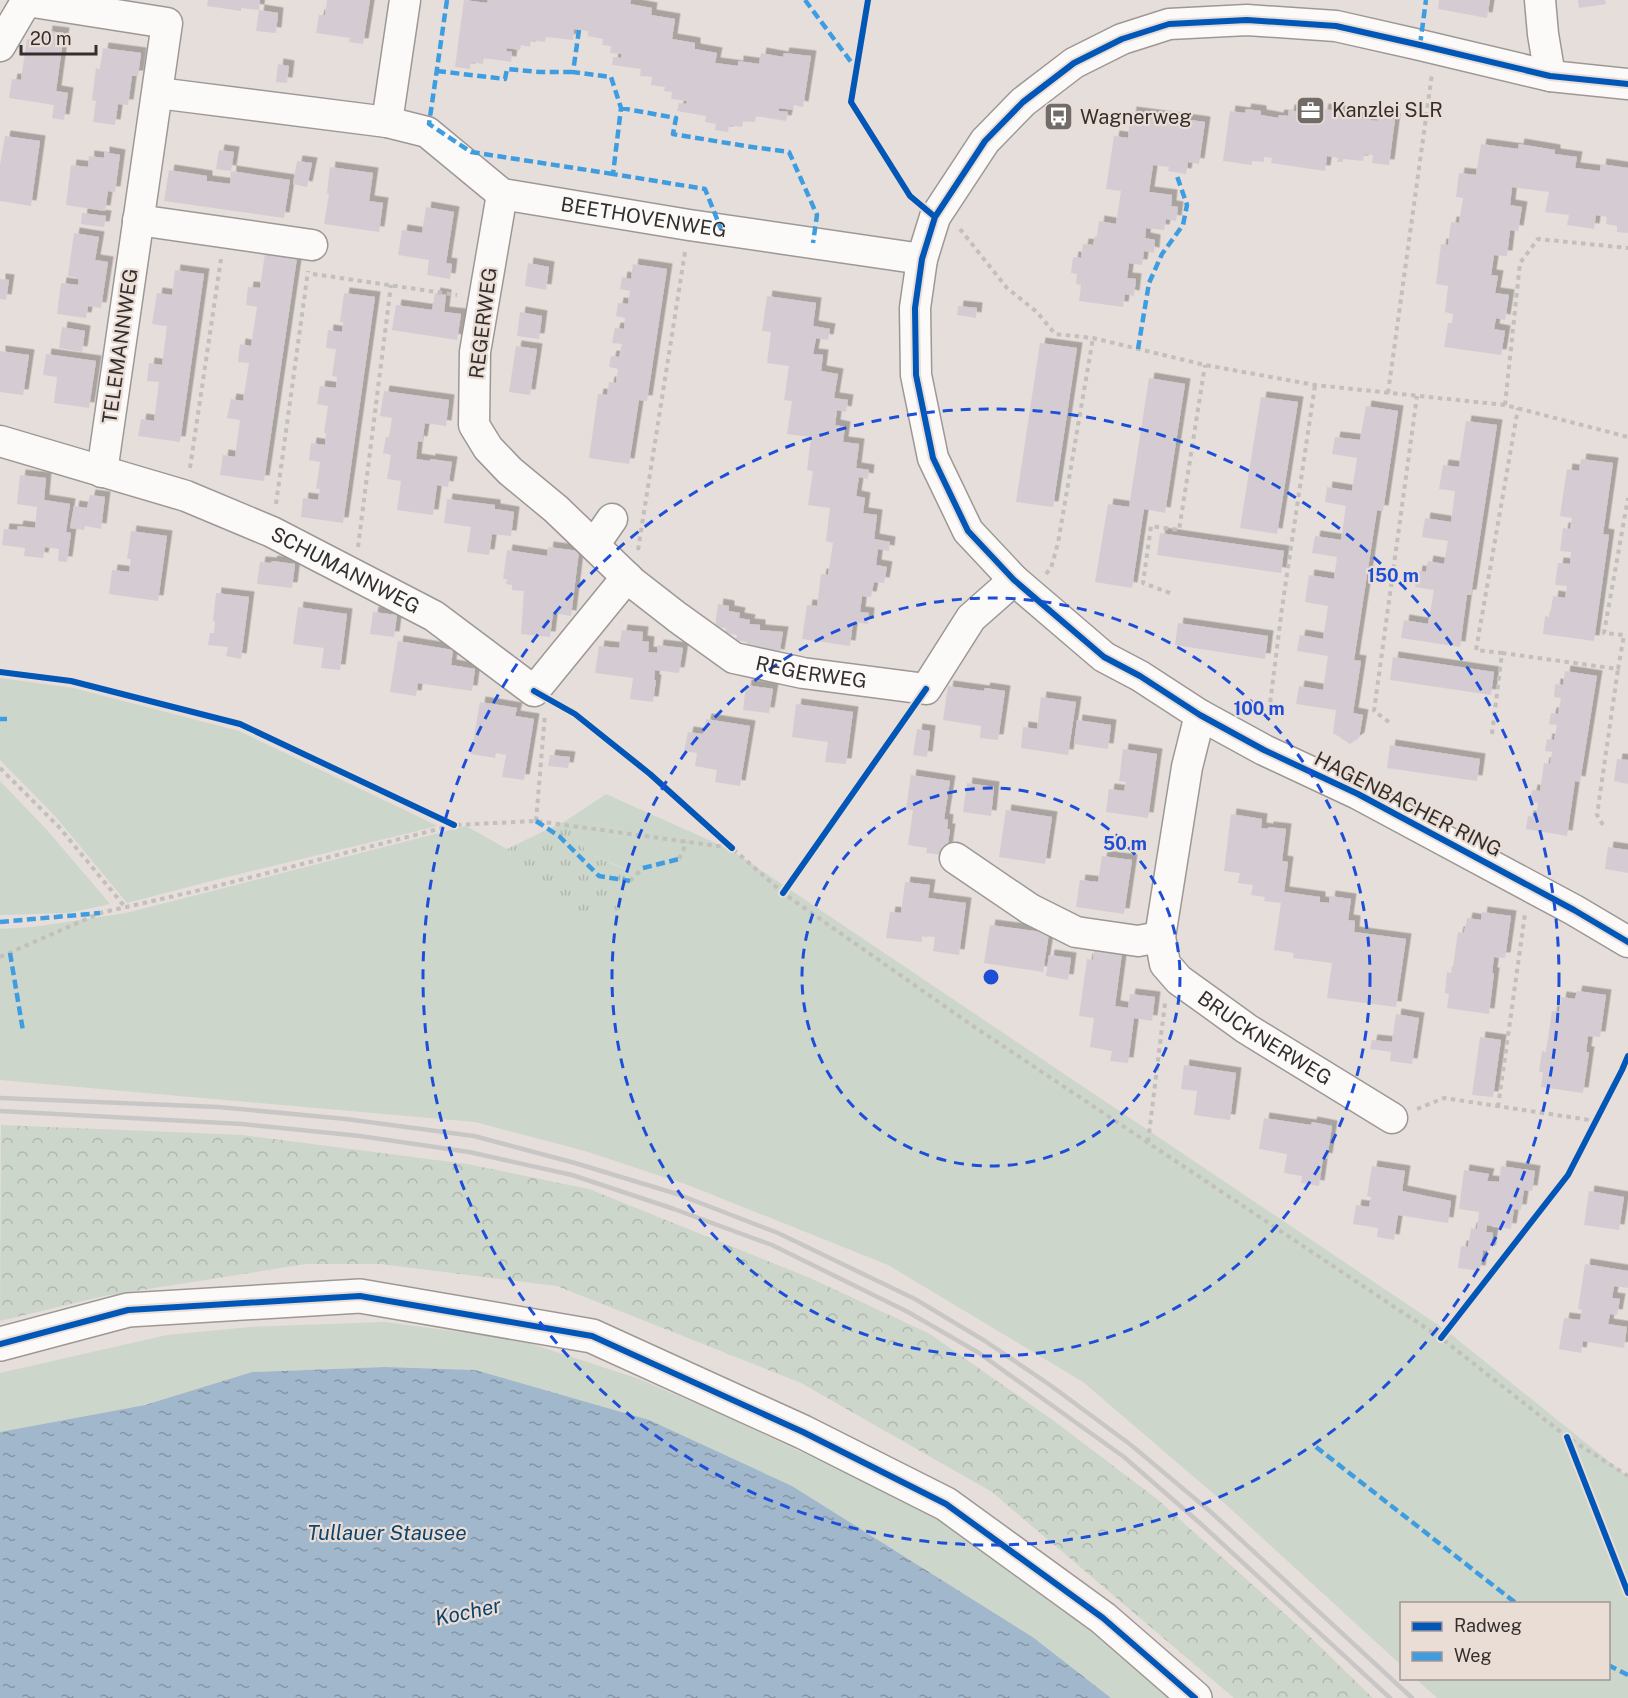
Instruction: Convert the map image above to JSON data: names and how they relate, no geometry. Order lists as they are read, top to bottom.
{
  "streets": {
    "street": [
      "BEETHOVENWEG",
      "REGERWEG",
      "TELEMANNWEG",
      "SCHUMANNWEG",
      "HAGENBACHER RING",
      "BRUCKNERWEG"
    ]
  },
  "crossings": [
    ["BEETHOVENWEG", "REGERWEG"],
    ["BEETHOVENWEG", "HAGENBACHER RING"],
    ["REGERWEG", "SCHUMANNWEG"],
    ["REGERWEG", "HAGENBACHER RING"],
    ["TELEMANNWEG", "SCHUMANNWEG"],
    ["HAGENBACHER RING", "BRUCKNERWEG"]
  ],
  "water": ["Tullauer Stausee", "Kocher"],
  "places": {
    "office": ["Kanzlei SLR"],
    "bus stop": ["Wagnerweg"]
  },
  "legend": ["Radweg", "Weg"],
  "scale_bar": "20 m",
  "rings": ["150 m", "100 m", "50 m"]
}
